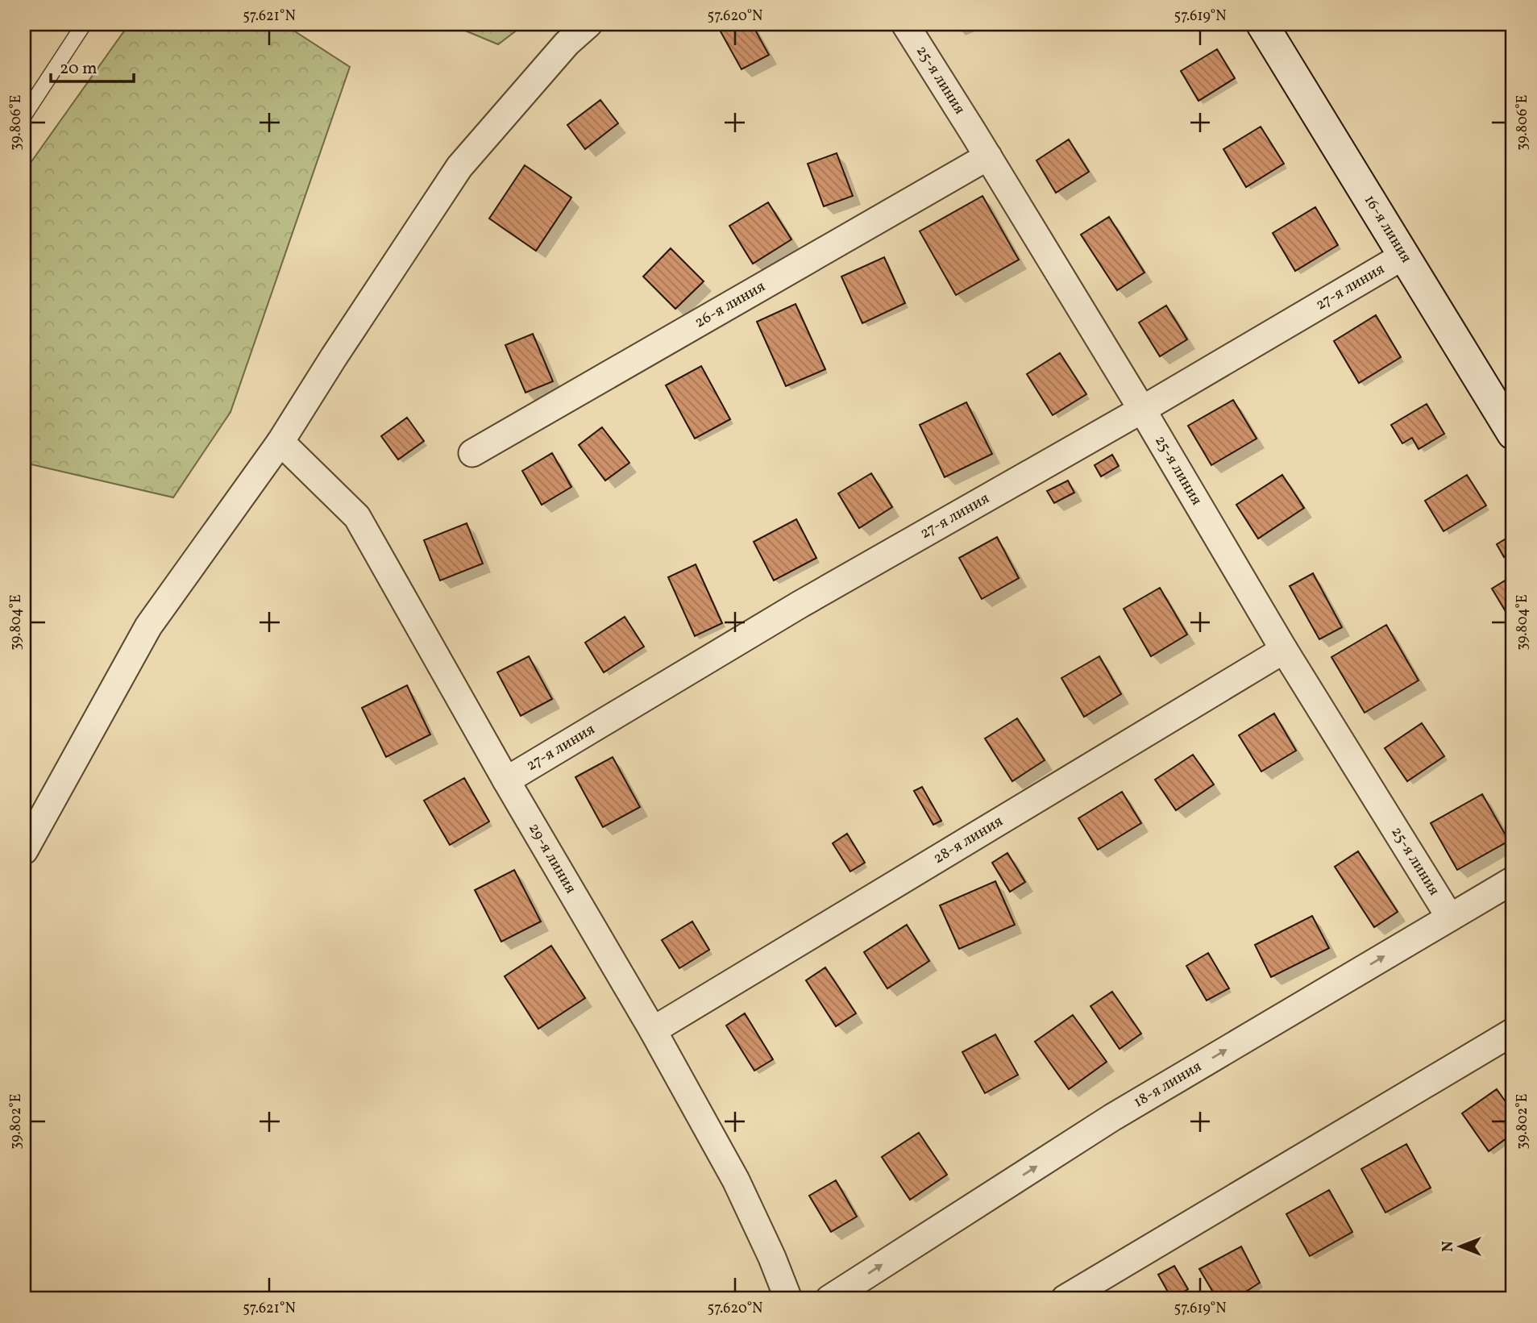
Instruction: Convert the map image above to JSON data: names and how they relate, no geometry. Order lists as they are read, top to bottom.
{
  "streets": {
    "street": [
      "25-я линия",
      "16-я линия",
      "27-я линия",
      "26-я линия",
      "28-я линия",
      "29-я линия",
      "18-я линия"
    ]
  },
  "crossings": [
    ["25-я линия", "27-я линия"],
    ["25-я линия", "26-я линия"],
    ["25-я линия", "28-я линия"],
    ["25-я линия", "18-я линия"],
    ["16-я линия", "27-я линия"],
    ["27-я линия", "29-я линия"],
    ["28-я линия", "29-я линия"]
  ],
  "scale_bar": "20 m",
  "north": "left",
  "coordinates": [
    "57.621°N",
    "57.620°N",
    "57.619°N",
    "39.806°E",
    "39.804°E",
    "39.802°E"
  ]
}
